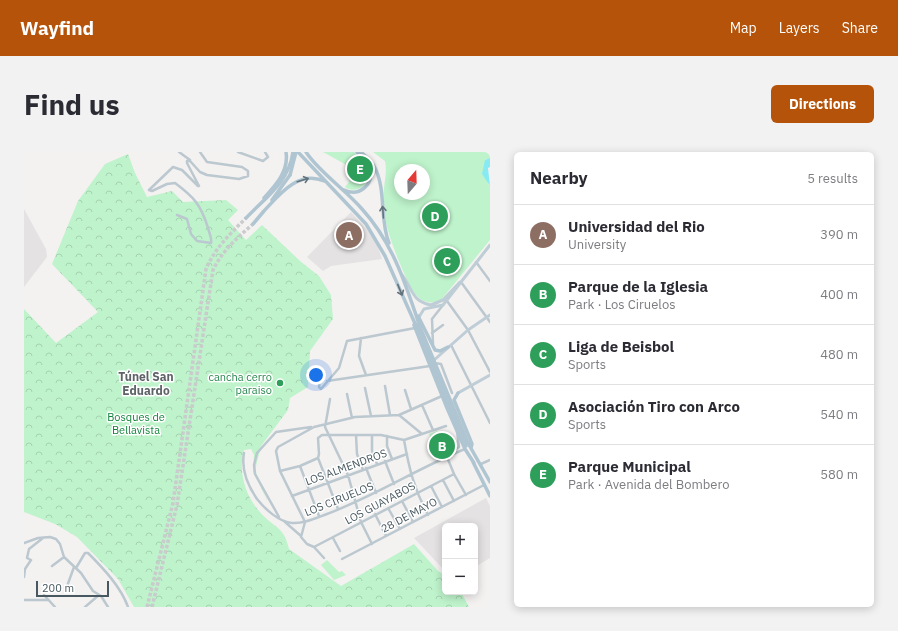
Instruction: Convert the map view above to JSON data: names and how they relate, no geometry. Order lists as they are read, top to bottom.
{
  "streets": {
    "street": [
      "LOS ALMENDROS",
      "LOS CIRUELOS",
      "LOS GUAYABOS",
      "28 DE MAYO"
    ]
  },
  "districts": ["Túnel San Eduardo"],
  "parks": ["Bosques de Bellavista"],
  "places": ["cancha cerro paraiso"],
  "scale_bar": "200 m",
  "north": "top",
  "page": {
    "header": "Wayfind",
    "nav": ["Map", "Layers", "Share"],
    "buttons": "Directions",
    "title": "Find us",
    "heading": ["Nearby", "5 results"],
    "pins": [
      "E",
      "D",
      "A",
      "C",
      "B"
    ],
    "list": [
      {
        "mark": "A",
        "name": "Universidad del Rio",
        "note": "University",
        "value": "390 m"
      },
      {
        "mark": "B",
        "name": "Parque de la Iglesia",
        "note": "Park · Los Ciruelos",
        "value": "400 m"
      },
      {
        "mark": "C",
        "name": "Liga de Beisbol",
        "note": "Sports",
        "value": "480 m"
      },
      {
        "mark": "D",
        "name": "Asociación Tiro con Arco",
        "note": "Sports",
        "value": "540 m"
      },
      {
        "mark": "E",
        "name": "Parque Municipal",
        "note": "Park · Avenida del Bombero",
        "value": "580 m"
      }
    ],
    "map_buttons": ["+", "−"],
    "scale": "200 m"
  }
}
